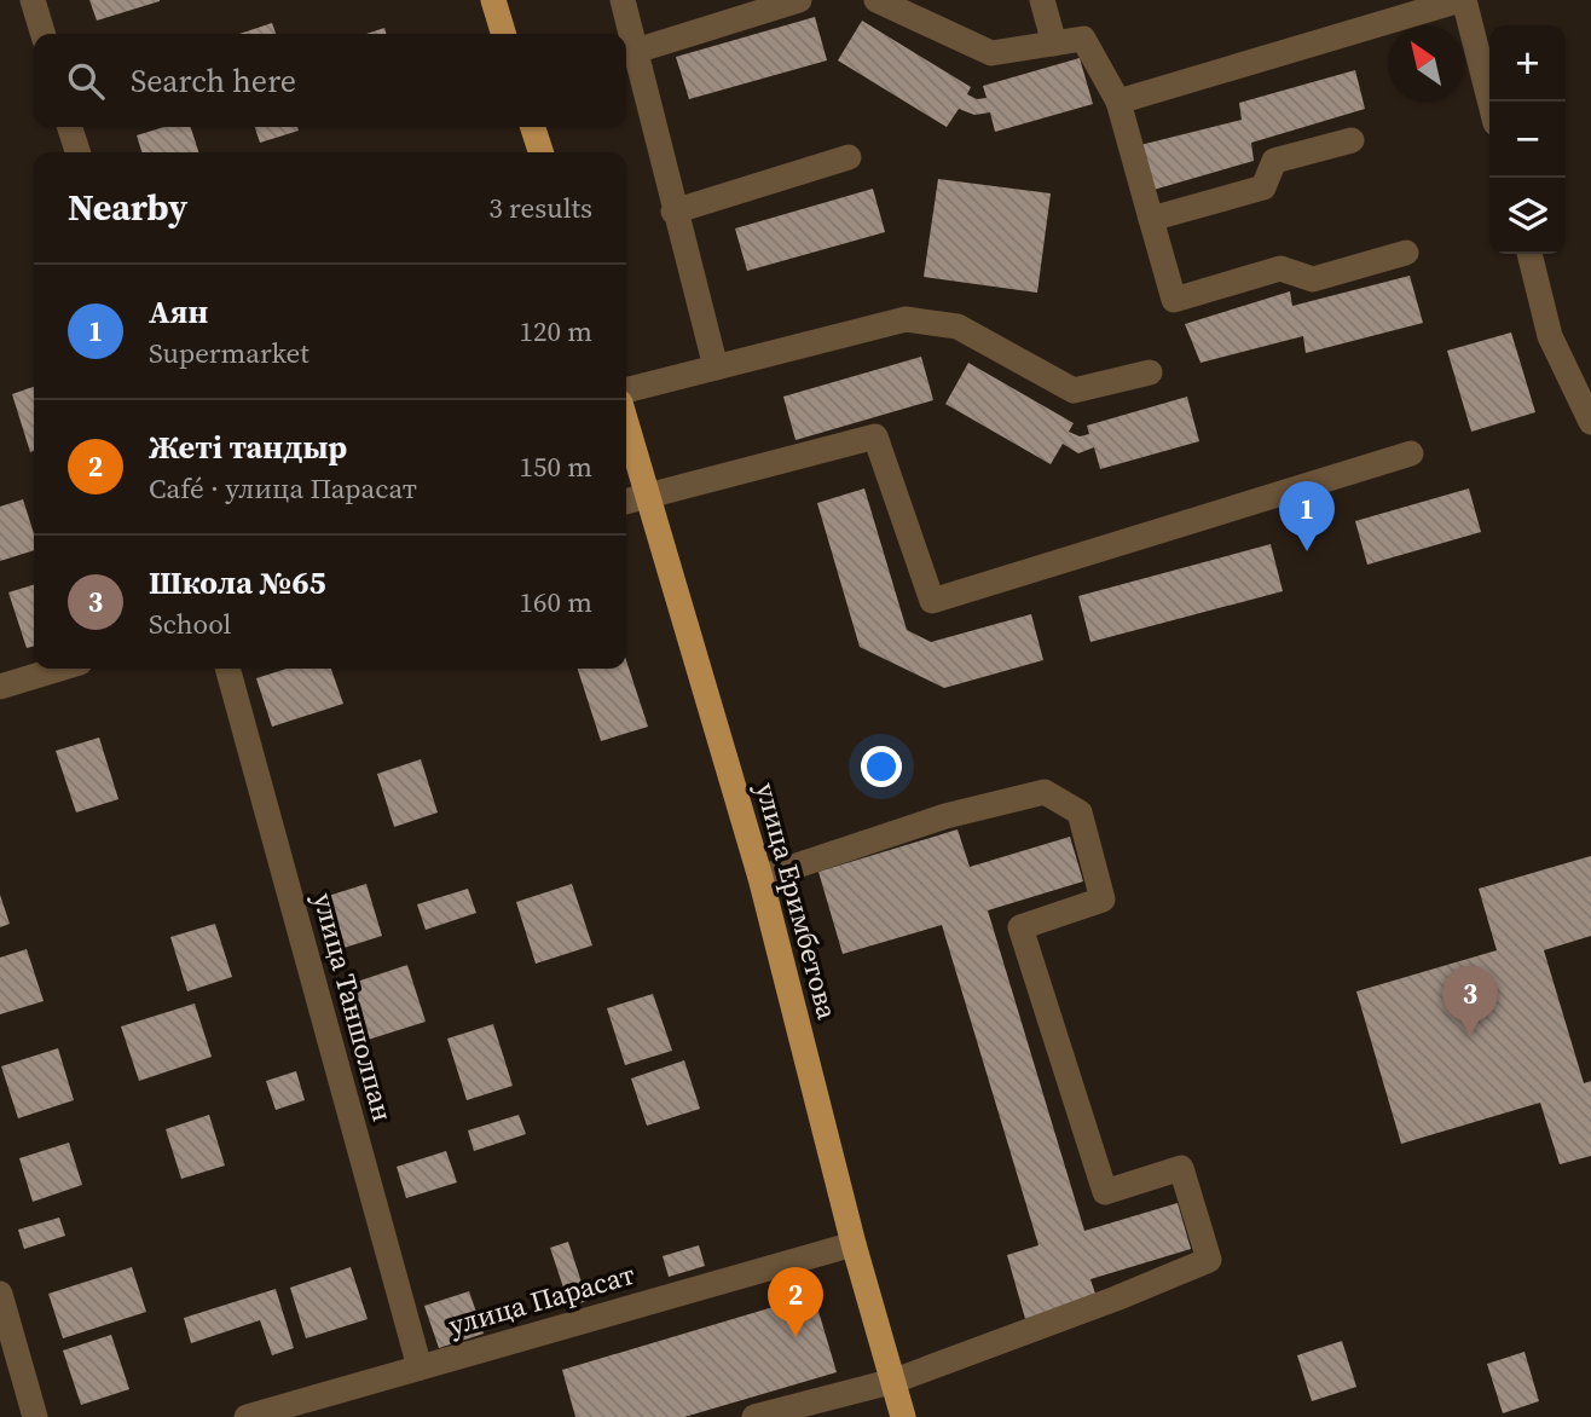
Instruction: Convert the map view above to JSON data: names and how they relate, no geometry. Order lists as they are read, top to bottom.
{
  "streets": {
    "main road": ["улица Еримбетова"],
    "street": ["улица Таншолпан", "улица Парасат"]
  },
  "crossings": [
    ["улица Еримбетова", "улица Парасат"],
    ["улица Таншолпан", "улица Парасат"]
  ],
  "north": "top left",
  "page": {
    "map_buttons": ["+", "−"],
    "search": "Search here",
    "heading": ["Nearby", "3 results"],
    "list": [
      {
        "mark": "1",
        "name": "Аян",
        "note": "Supermarket",
        "value": "120 m"
      },
      {
        "mark": "2",
        "name": "Жеті тандыр",
        "note": "Café · улица Парасат",
        "value": "150 m"
      },
      {
        "mark": "3",
        "name": "Школа №65",
        "note": "School",
        "value": "160 m"
      }
    ],
    "pins": ["1", "3", "2"]
  }
}
